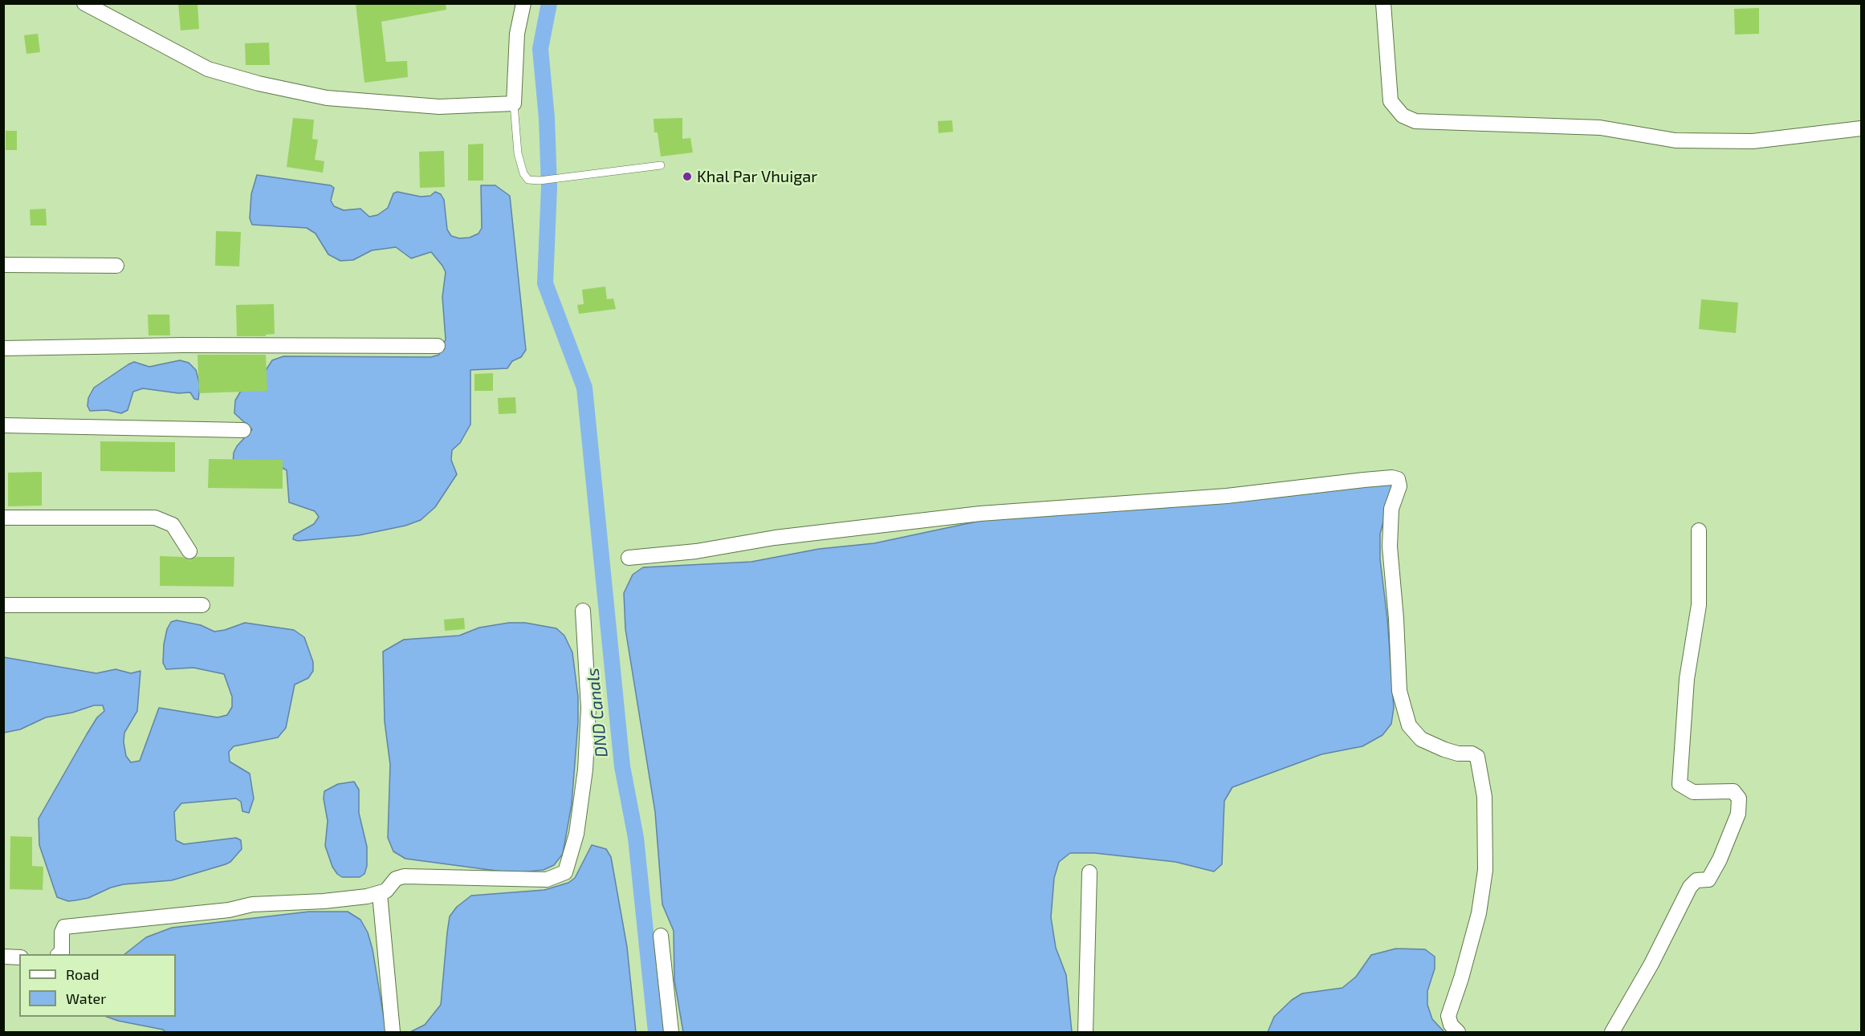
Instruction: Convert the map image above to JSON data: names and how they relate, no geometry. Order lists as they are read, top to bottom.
{
  "water": ["DND Canals"],
  "places": ["Khal Par Vhuigar"],
  "legend": ["Road", "Water"]
}
